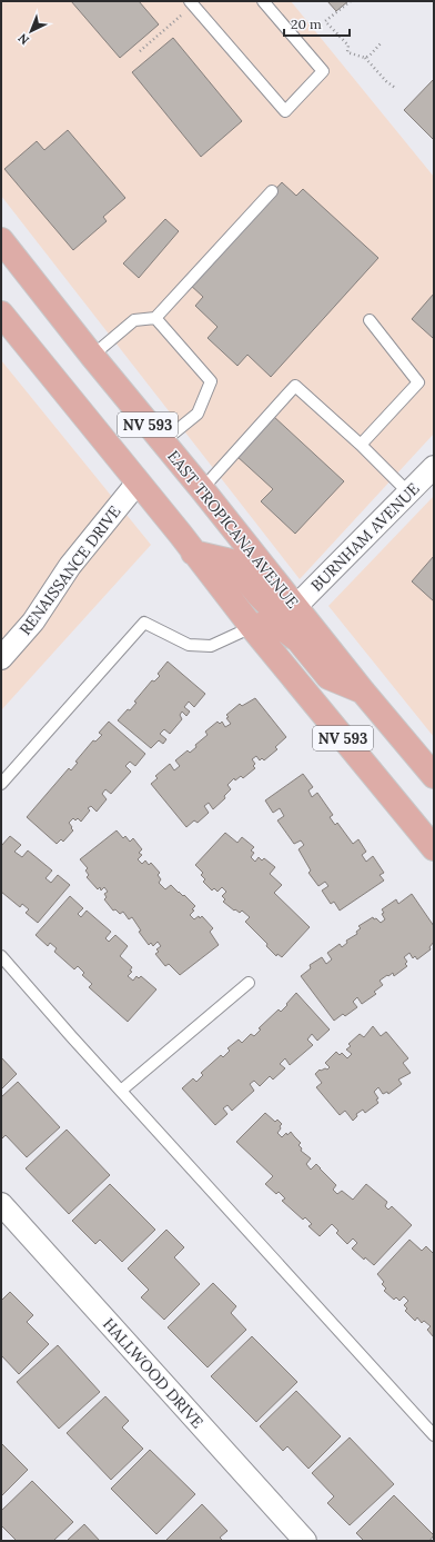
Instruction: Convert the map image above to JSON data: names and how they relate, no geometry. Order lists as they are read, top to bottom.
{
  "streets": {
    "main road": ["NV 593", "EAST TROPICANA AVENUE"],
    "street": ["BURNHAM AVENUE", "RENAISSANCE DRIVE", "HALLWOOD DRIVE"]
  },
  "crossings": [
    ["NV 593", "RENAISSANCE DRIVE"],
    ["EAST TROPICANA AVENUE", "BURNHAM AVENUE"]
  ],
  "scale_bar": "20 m",
  "north": "bottom left"
}
